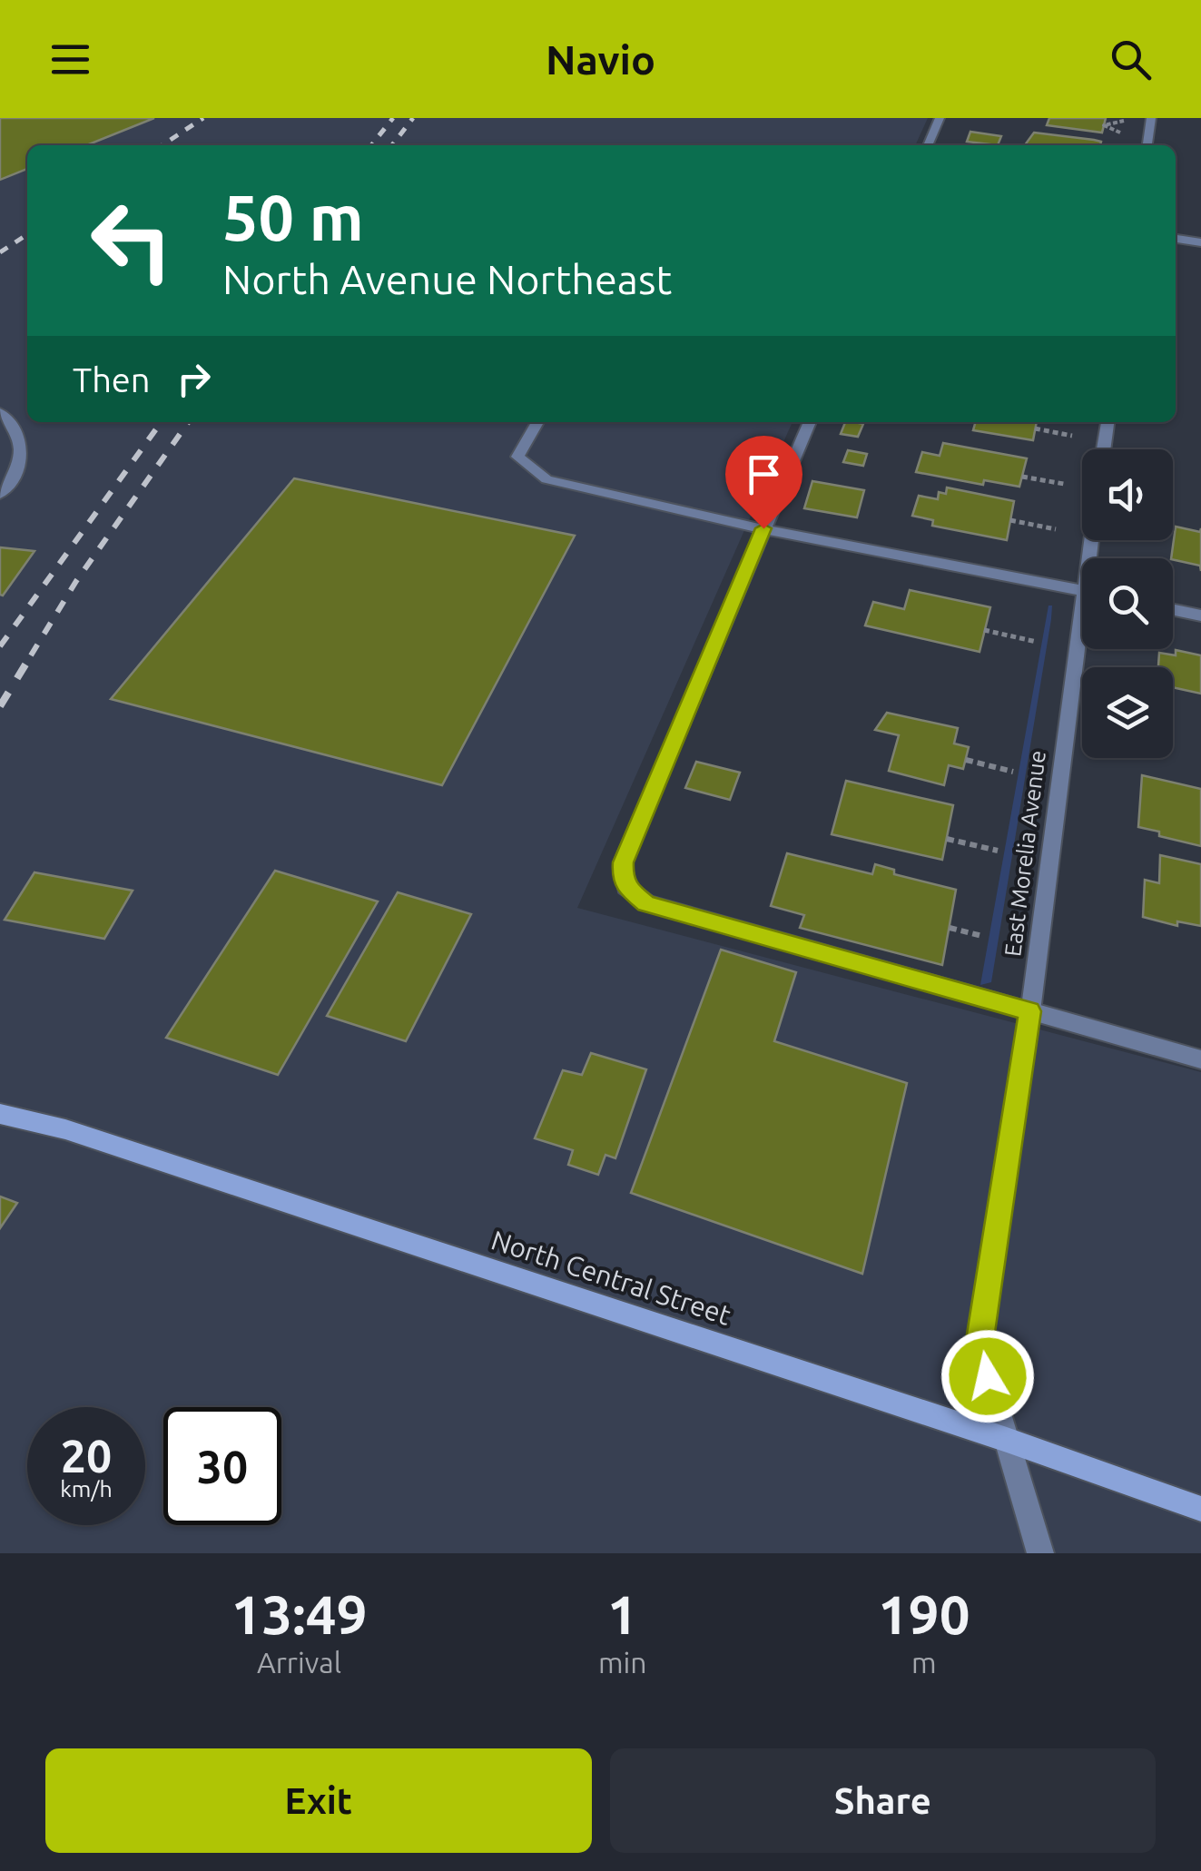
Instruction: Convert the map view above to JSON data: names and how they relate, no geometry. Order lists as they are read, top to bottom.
{
  "streets": {
    "main road": ["North Central Street"],
    "street": ["East Morelia Avenue"]
  },
  "crossings": [
    ["East Morelia Avenue", "North Central Street"]
  ],
  "page": {
    "header": "Navio",
    "turn": ["50 m", "North Avenue Northeast"],
    "then": "Then",
    "speed": "20 km/h",
    "limit": "30",
    "eta": [
      "13:49",
      "Arrival",
      "1",
      "min",
      "190",
      "m"
    ],
    "buttons": ["Exit", "Share"]
  }
}
